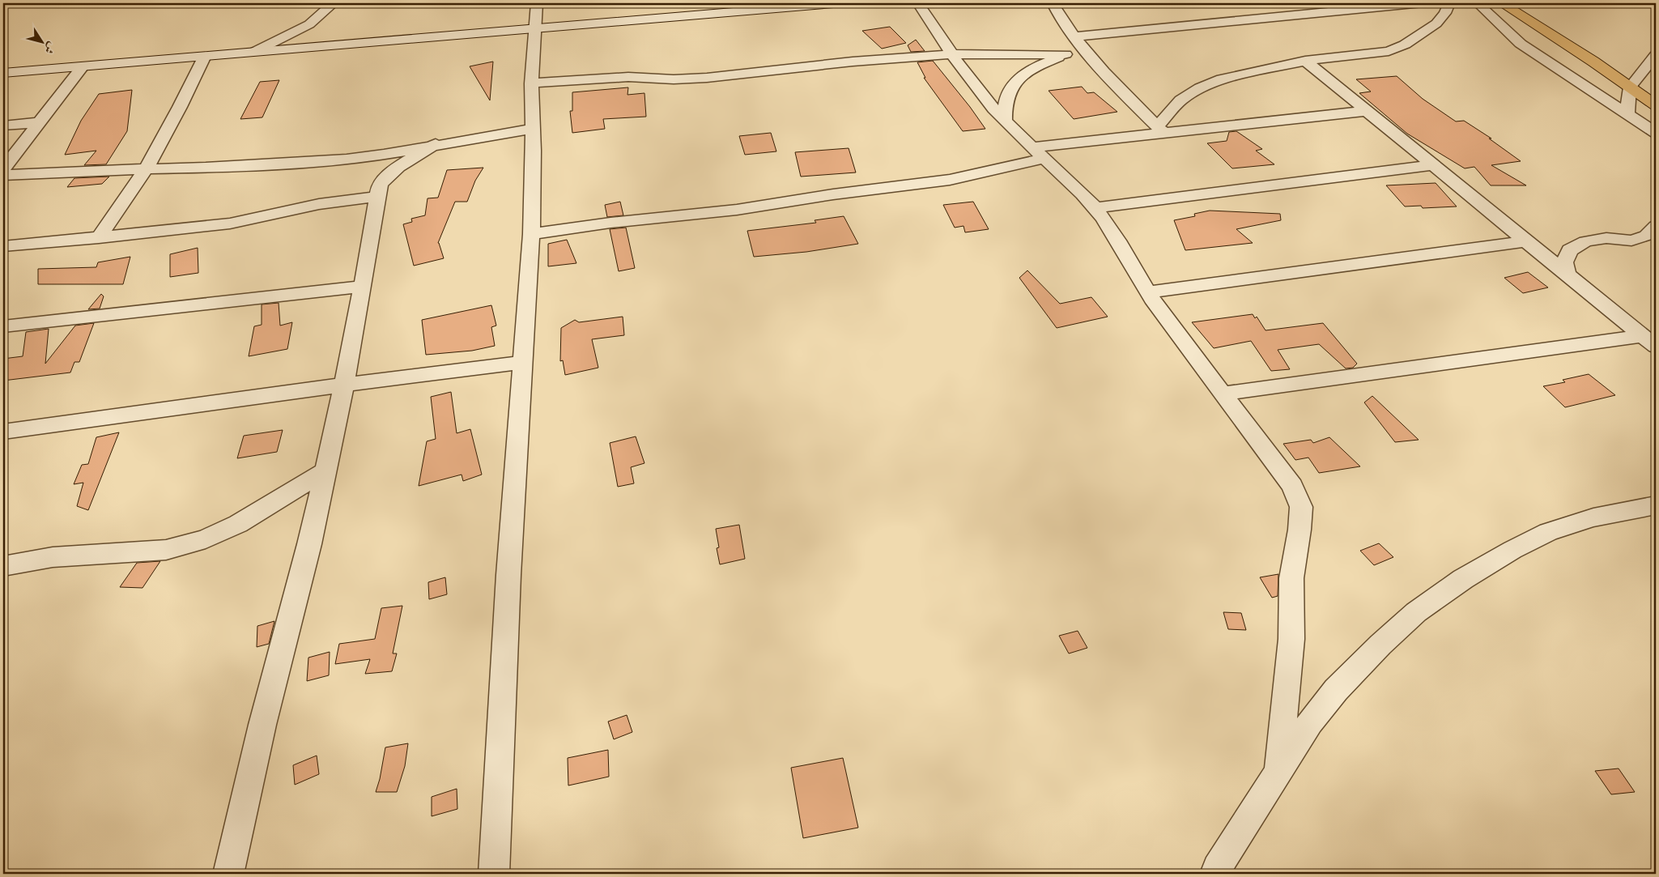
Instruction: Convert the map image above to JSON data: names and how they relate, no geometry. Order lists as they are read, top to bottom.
{
  "north": "bottom right"
}
